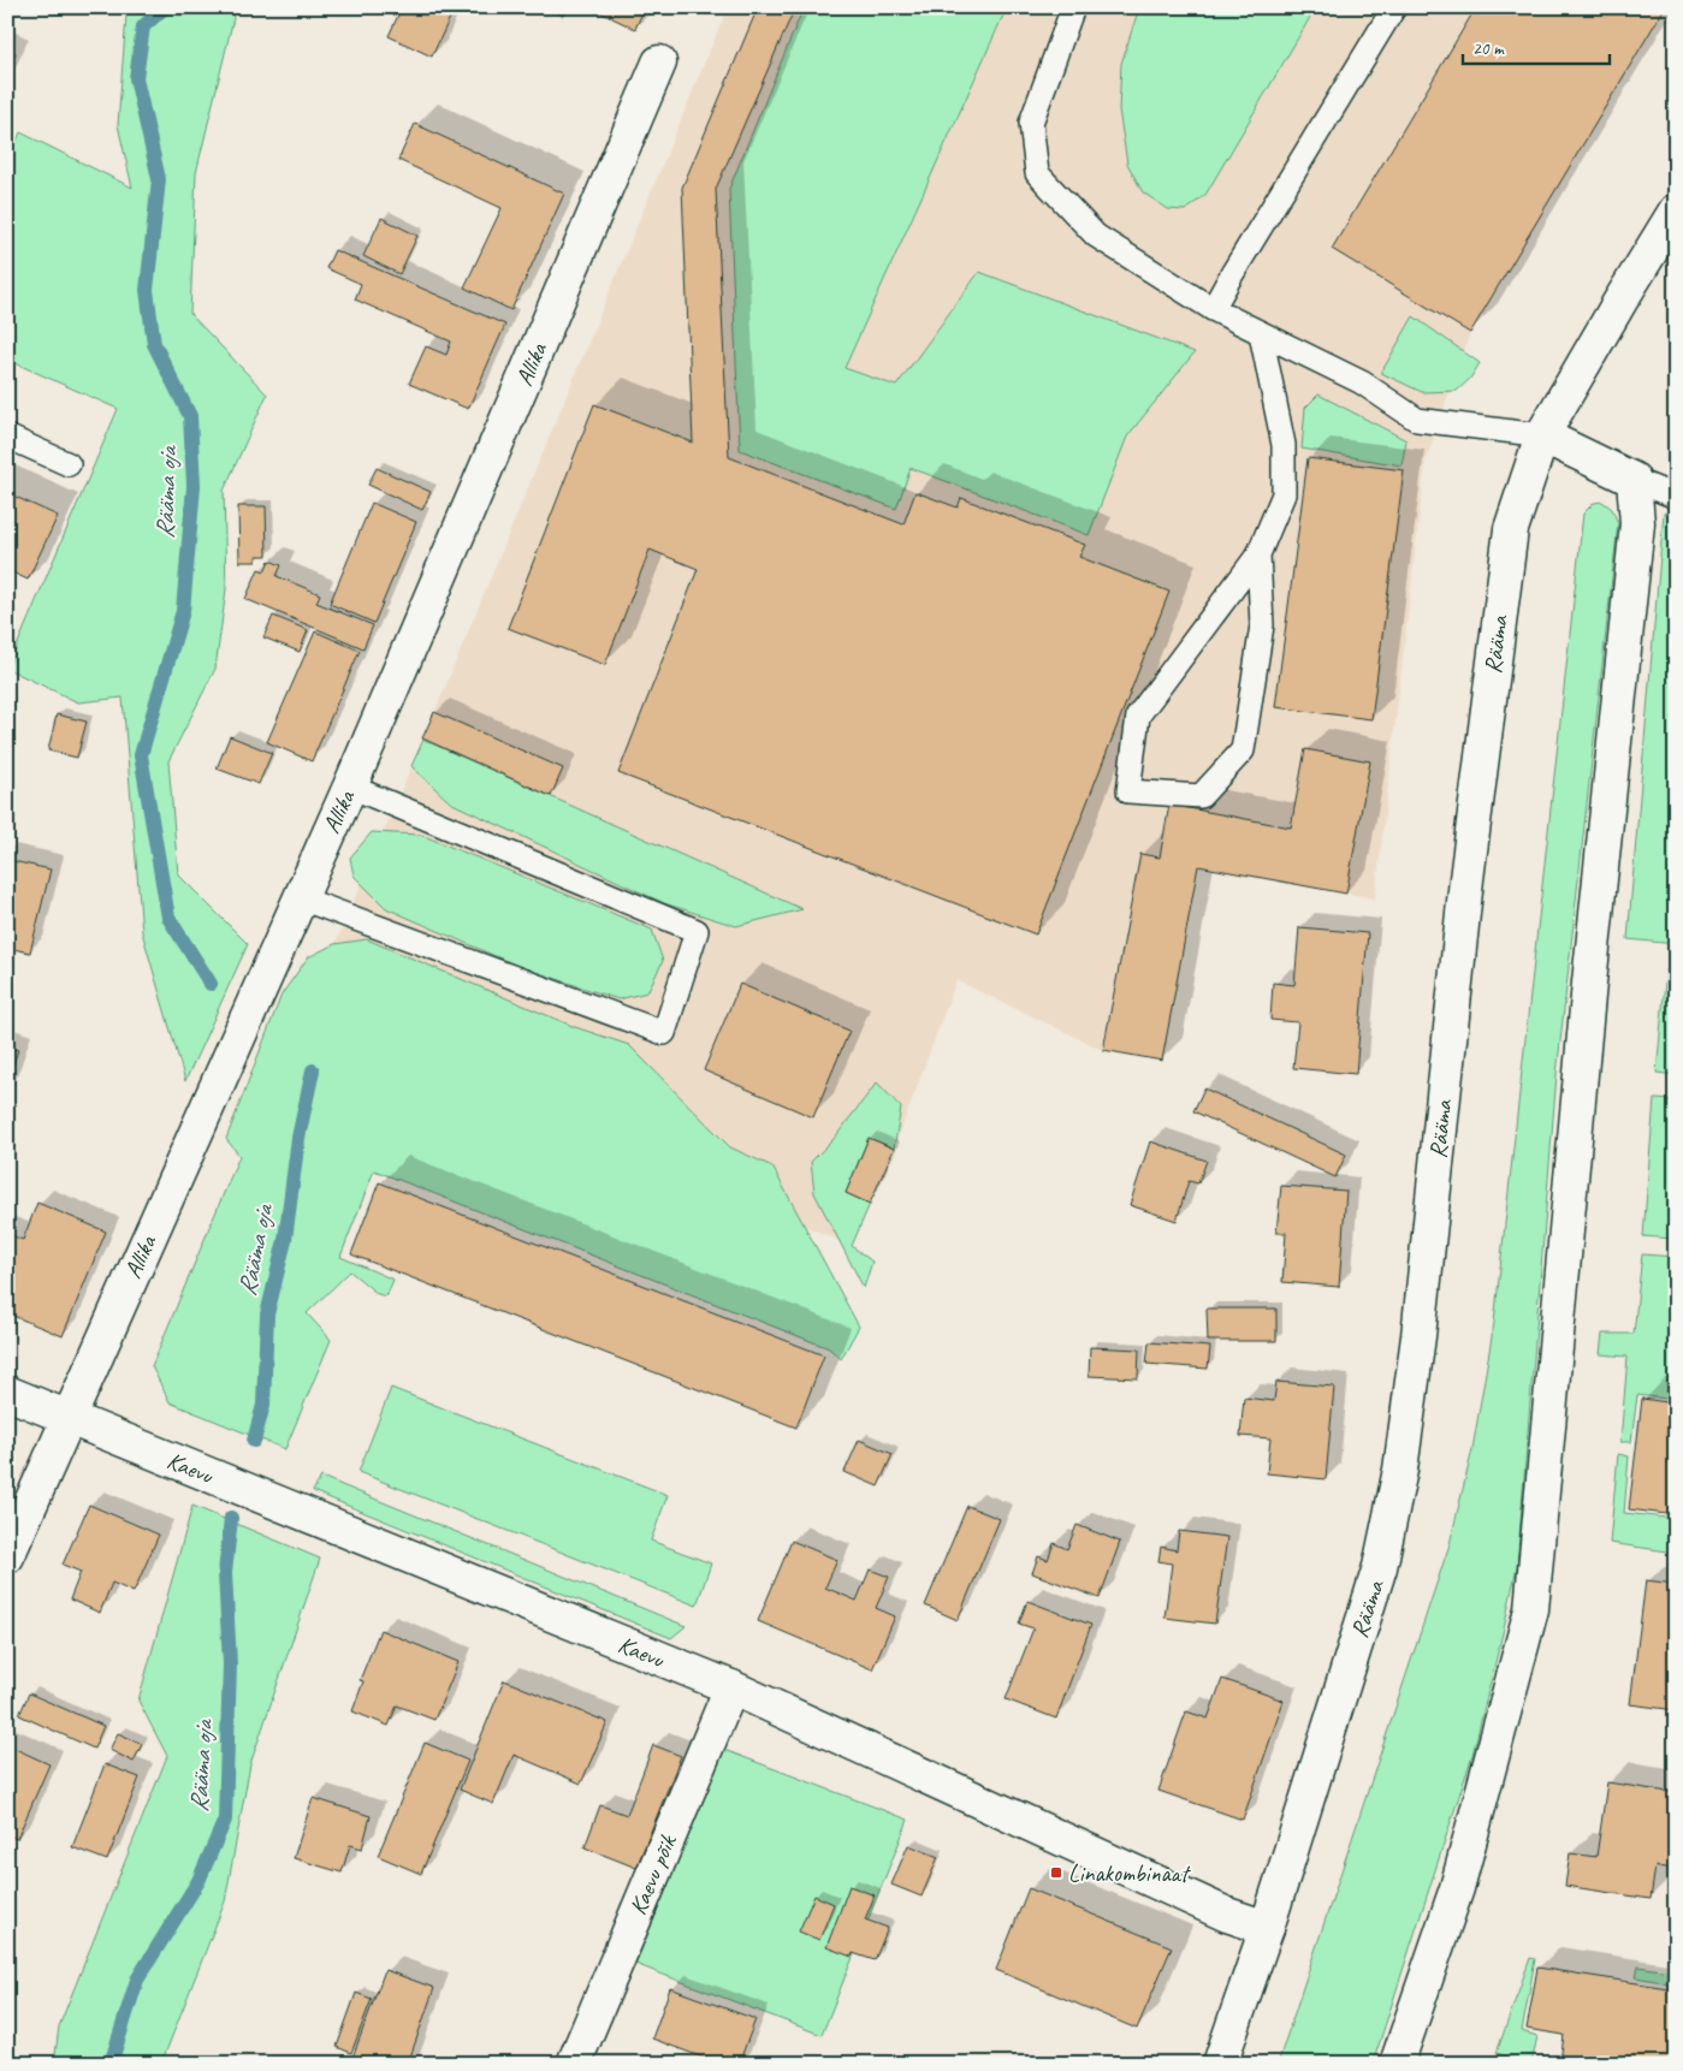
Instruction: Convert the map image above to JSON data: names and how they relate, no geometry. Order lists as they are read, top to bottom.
{
  "streets": {
    "street": [
      "Allika",
      "Rääma",
      "Kaevu",
      "Kaevu põik"
    ]
  },
  "crossings": [
    ["Allika", "Kaevu"],
    ["Rääma", "Kaevu"],
    ["Kaevu", "Kaevu põik"]
  ],
  "water": ["Rääma oja"],
  "places": {
    "transit": ["Linakombinaat"]
  },
  "scale_bar": "20 m"
}
